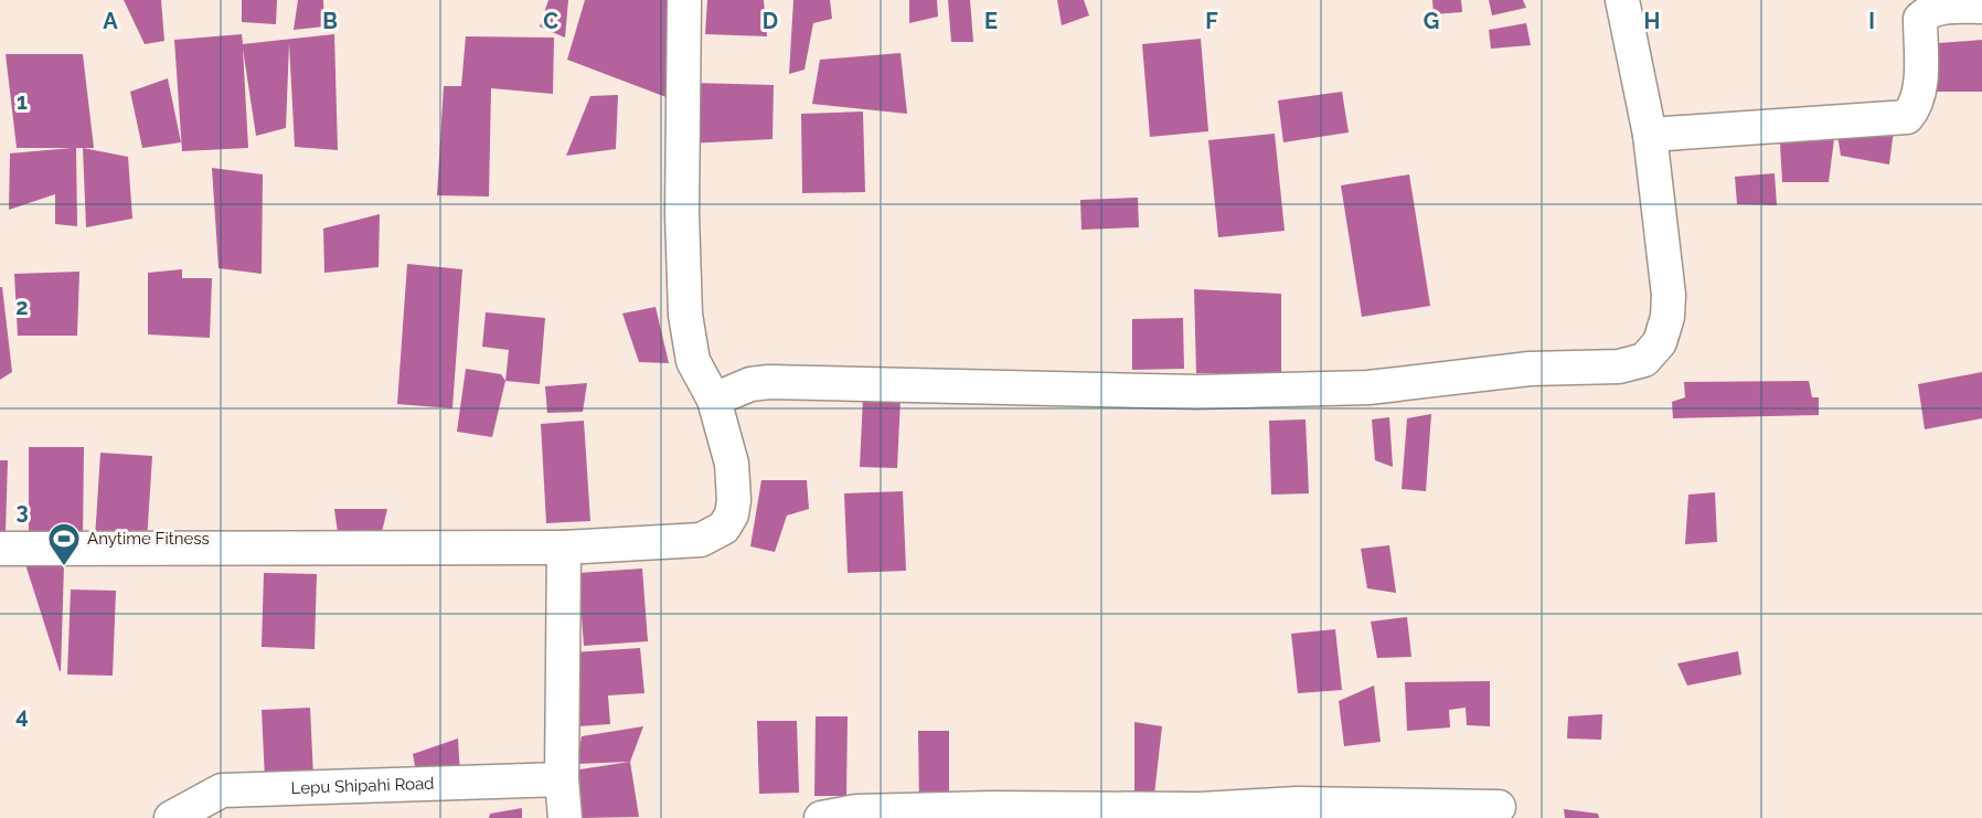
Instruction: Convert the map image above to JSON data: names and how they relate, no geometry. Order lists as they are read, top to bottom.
{
  "streets": {
    "street": ["Lepu Shipahi Road"]
  },
  "places": {
    "sports": ["Anytime Fitness"]
  },
  "grid": {
    "columns": [
      "A",
      "B",
      "C",
      "D",
      "E",
      "F",
      "G",
      "H",
      "I"
    ],
    "rows": [
      "1",
      "2",
      "3",
      "4"
    ]
  }
}
